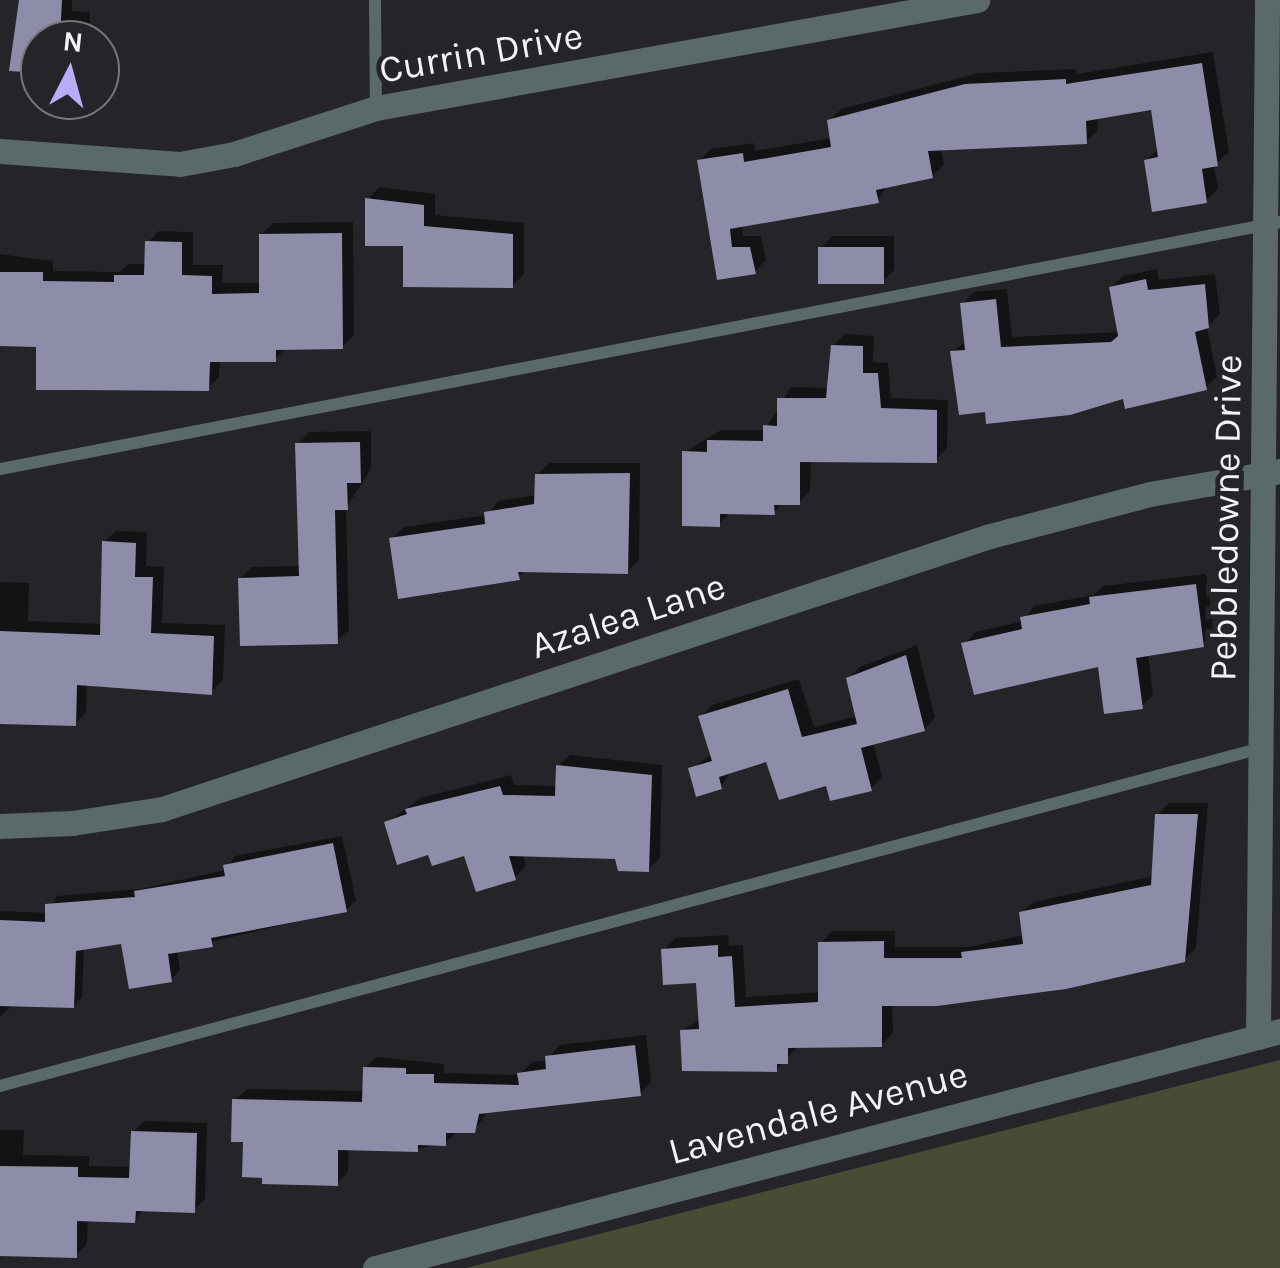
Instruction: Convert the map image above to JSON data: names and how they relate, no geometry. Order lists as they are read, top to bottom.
{
  "streets": {
    "street": [
      "Currin Drive",
      "Pebbledowne Drive",
      "Azalea Lane",
      "Lavendale Avenue"
    ]
  },
  "crossings": [
    ["Pebbledowne Drive", "Azalea Lane"],
    ["Pebbledowne Drive", "Lavendale Avenue"]
  ],
  "north": "top"
}
